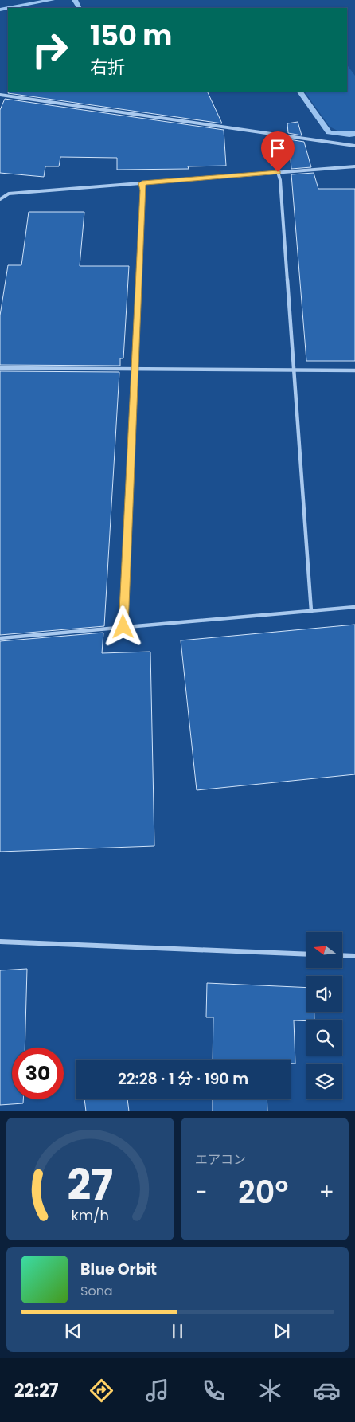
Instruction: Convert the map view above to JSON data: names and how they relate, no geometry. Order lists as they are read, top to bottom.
{
  "north": "left",
  "page": {
    "turn": ["150 m", "右折"],
    "limit": "30",
    "trip": "22:28 · 1 分 · 190 m",
    "tile": "エアコン",
    "heat": ["−", "20°", "+"],
    "song": ["Blue Orbit", "Sona"],
    "tabs": "22:27",
    "gauge": ["27", "km/h"]
  }
}
